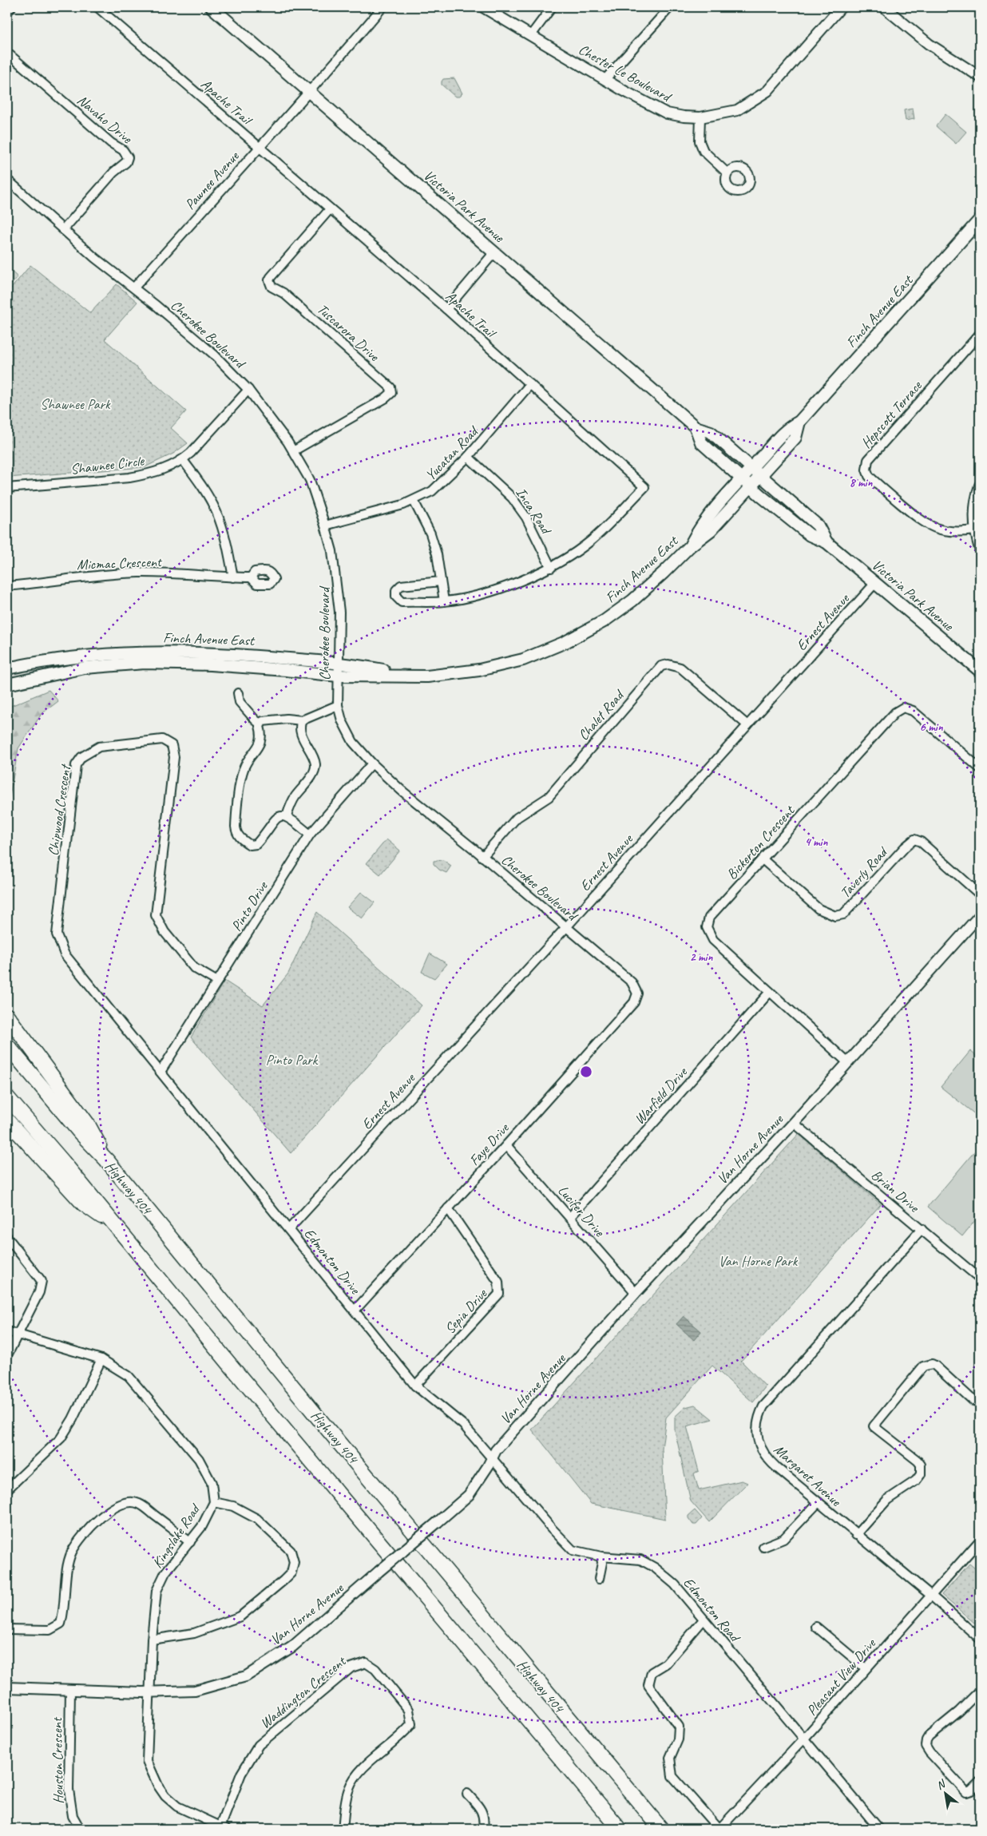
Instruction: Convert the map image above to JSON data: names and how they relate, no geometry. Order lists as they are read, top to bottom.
{
  "streets": {
    "highway": ["Highway 404"],
    "main road": ["Victoria Park Avenue", "Finch Avenue East"],
    "street": [
      "Chester Le Boulevard",
      "Apache Trail",
      "Navaho Drive",
      "Pawnee Avenue",
      "Tuscarora Drive",
      "Cherokee Boulevard",
      "Hepscott Terrace",
      "Yucatan Road",
      "Shawnee Circle",
      "Inca Road",
      "Micmac Crescent",
      "Ernest Avenue",
      "Chalet Road",
      "Chipwood Crescent",
      "Bickerton Crescent",
      "Taverly Road",
      "Pinto Drive",
      "Warfield Drive",
      "Faye Drive",
      "Van Horne Avenue",
      "Brian Drive",
      "Lucifer Drive",
      "Edmonton Drive",
      "Sepia Drive",
      "Margaret Avenue",
      "Kingslake Road",
      "Edmonton Road",
      "Pleasant View Drive",
      "Waddington Crescent",
      "Houston Crescent"
    ]
  },
  "crossings": [
    ["Apache Trail", "Pawnee Avenue"],
    ["Apache Trail", "Tuscarora Drive"],
    ["Apache Trail", "Yucatan Road"],
    ["Apache Trail", "Inca Road"],
    ["Navaho Drive", "Cherokee Boulevard"],
    ["Pawnee Avenue", "Victoria Park Avenue"],
    ["Pawnee Avenue", "Cherokee Boulevard"],
    ["Victoria Park Avenue", "Finch Avenue East"],
    ["Victoria Park Avenue", "Ernest Avenue"],
    ["Finch Avenue East", "Cherokee Boulevard"],
    ["Tuscarora Drive", "Cherokee Boulevard"],
    ["Cherokee Boulevard", "Yucatan Road"],
    ["Cherokee Boulevard", "Shawnee Circle"],
    ["Cherokee Boulevard", "Ernest Avenue"],
    ["Cherokee Boulevard", "Chalet Road"],
    ["Cherokee Boulevard", "Pinto Drive"],
    ["Cherokee Boulevard", "Faye Drive"],
    ["Yucatan Road", "Inca Road"],
    ["Ernest Avenue", "Chalet Road"],
    ["Ernest Avenue", "Edmonton Drive"],
    ["Chipwood Crescent", "Pinto Drive"],
    ["Chipwood Crescent", "Edmonton Drive"],
    ["Bickerton Crescent", "Taverly Road"],
    ["Bickerton Crescent", "Warfield Drive"],
    ["Bickerton Crescent", "Van Horne Avenue"],
    ["Pinto Drive", "Edmonton Drive"],
    ["Warfield Drive", "Lucifer Drive"],
    ["Faye Drive", "Lucifer Drive"],
    ["Faye Drive", "Edmonton Drive"],
    ["Faye Drive", "Sepia Drive"],
    ["Van Horne Avenue", "Brian Drive"],
    ["Van Horne Avenue", "Lucifer Drive"],
    ["Van Horne Avenue", "Edmonton Drive"],
    ["Van Horne Avenue", "Kingslake Road"],
    ["Van Horne Avenue", "Edmonton Road"],
    ["Van Horne Avenue", "Houston Crescent"],
    ["Brian Drive", "Margaret Avenue"],
    ["Edmonton Drive", "Sepia Drive"],
    ["Edmonton Drive", "Edmonton Road"],
    ["Margaret Avenue", "Pleasant View Drive"],
    ["Kingslake Road", "Waddington Crescent"],
    ["Edmonton Road", "Pleasant View Drive"]
  ],
  "parks": ["Shawnee Park", "Pinto Park", "Van Horne Park"],
  "north": "top left",
  "rings": [
    "8 min",
    "6 min",
    "4 min",
    "2 min"
  ]
}
